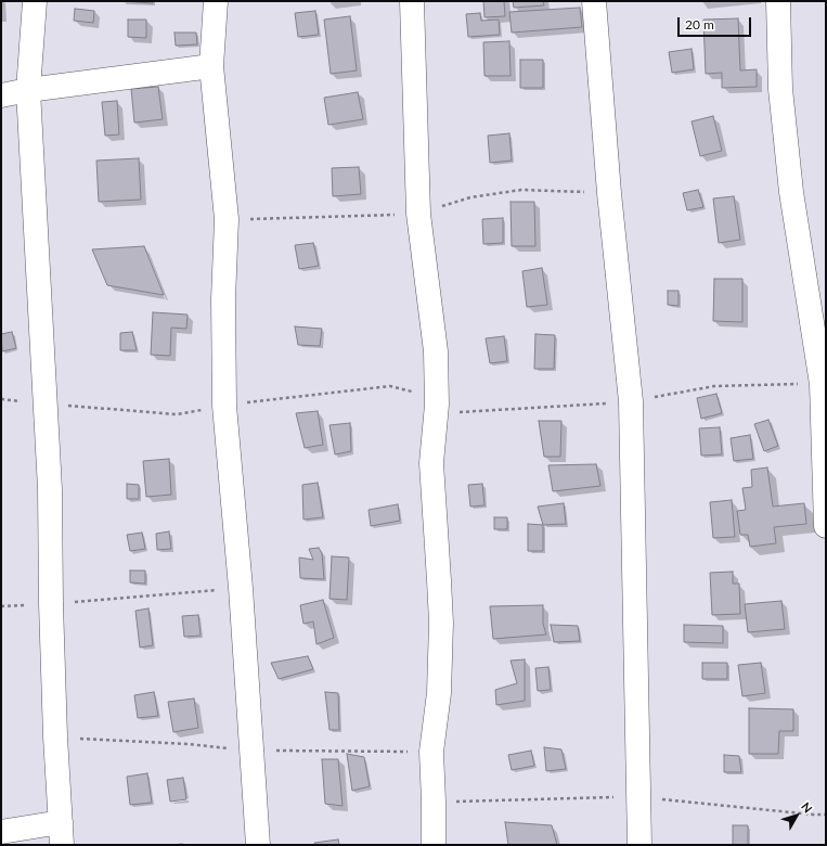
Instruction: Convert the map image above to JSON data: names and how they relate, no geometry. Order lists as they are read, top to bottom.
{
  "scale_bar": "20 m",
  "north": "top right"
}
